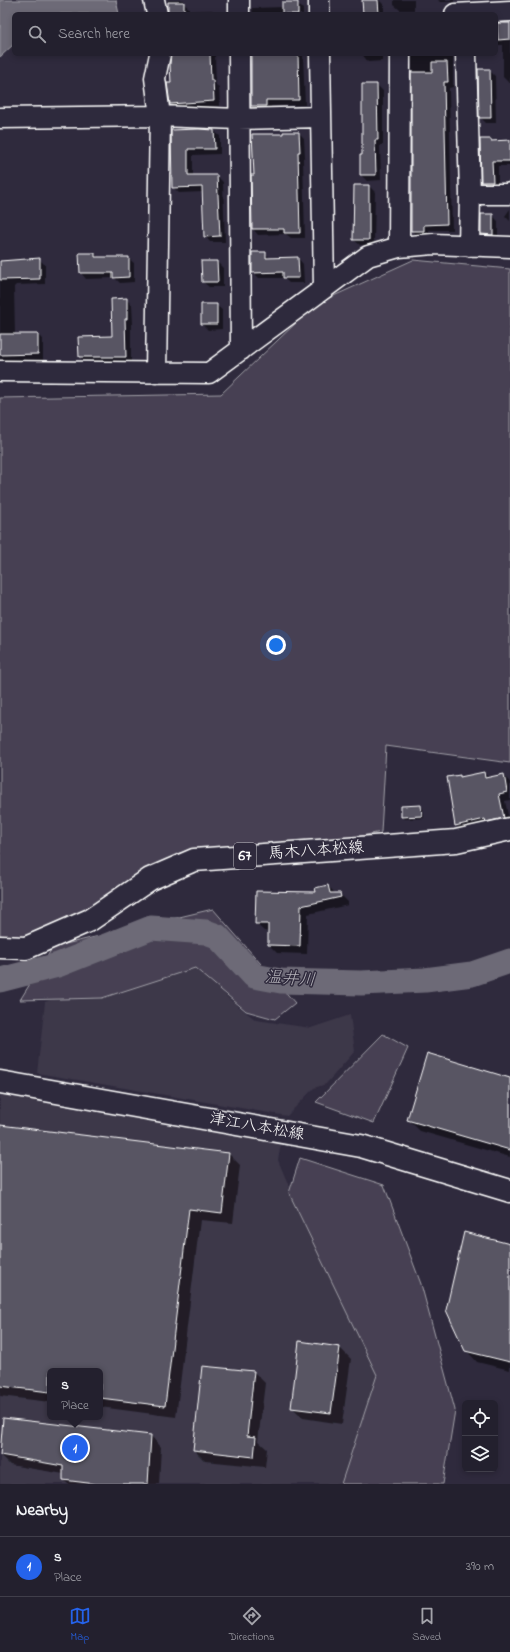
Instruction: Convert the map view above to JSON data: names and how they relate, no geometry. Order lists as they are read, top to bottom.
{
  "streets": {
    "main road": ["馬木八本松線", "67", "津江八本松線"]
  },
  "water": ["温井川"],
  "page": {
    "search": "Search here",
    "popup": ["s", "Place"],
    "pins": "1",
    "heading": "Nearby",
    "list": [
      {
        "mark": "1",
        "name": "s",
        "note": "Place",
        "value": "390 m"
      }
    ],
    "nav": ["Map", "Directions", "Saved"]
  }
}
